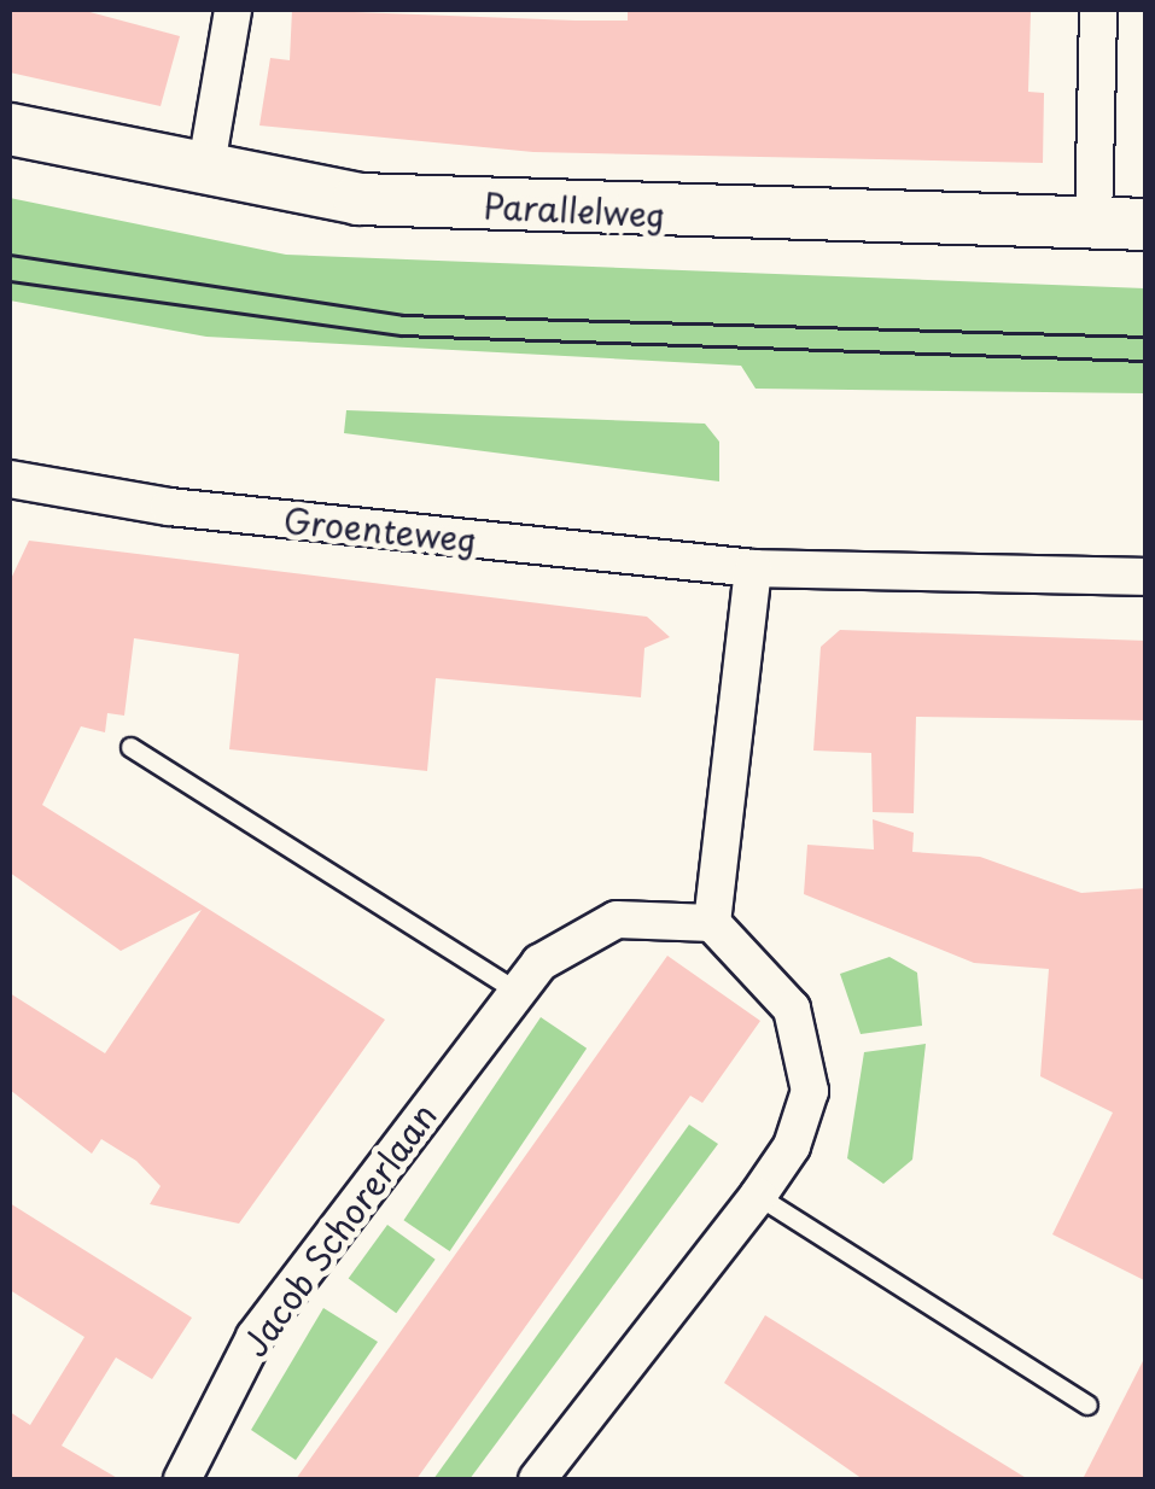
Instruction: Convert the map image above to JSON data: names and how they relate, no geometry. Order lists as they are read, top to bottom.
{
  "streets": {
    "street": ["Parallelweg", "Groenteweg", "Jacob Schorerlaan"]
  }
}
